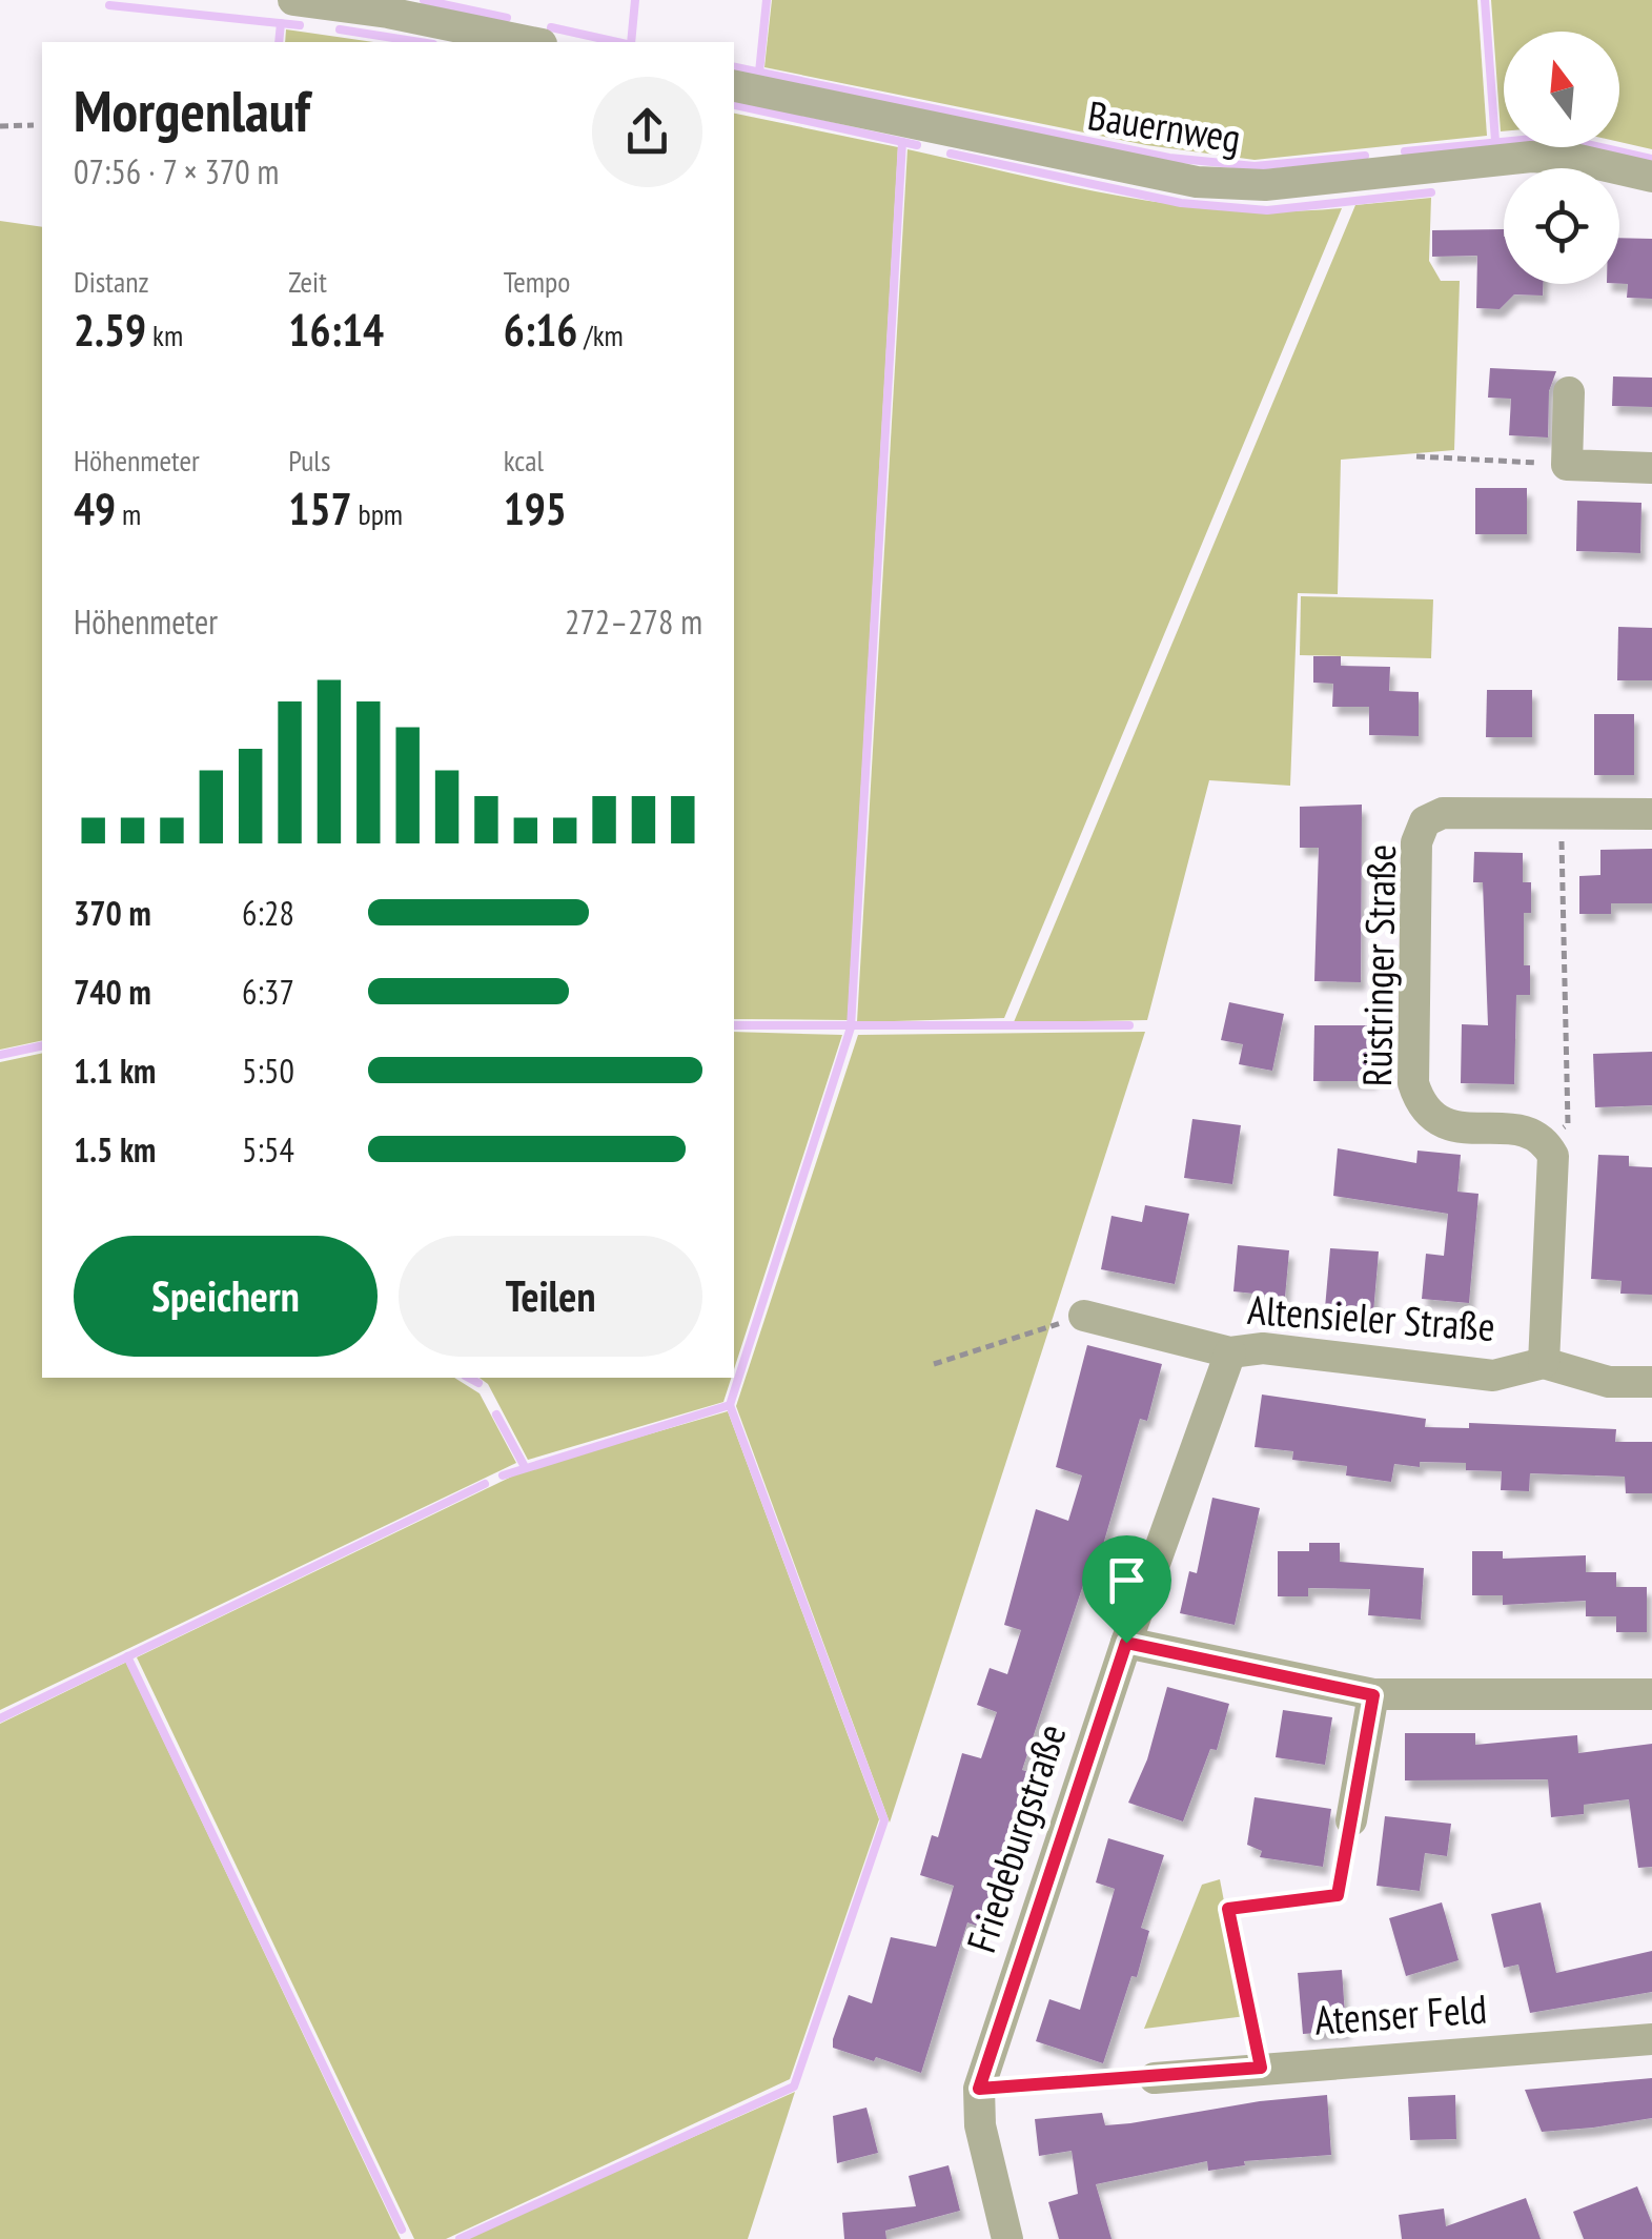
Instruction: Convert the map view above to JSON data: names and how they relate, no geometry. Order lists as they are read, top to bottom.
{
  "streets": {
    "street": [
      "Bauernweg",
      "Rüstringer Straße",
      "Altensieler Straße",
      "Friedeburgstraße",
      "Atenser Feld"
    ]
  },
  "crossings": [
    ["Altensieler Straße", "Friedeburgstraße"]
  ],
  "north": "top",
  "page": {
    "heading": ["Morgenlauf", "07:56 · 7 × 370 m"],
    "stats": [
      ["Distanz", "2.59 km"],
      ["Zeit", "16:14"],
      ["Tempo", "6:16 /km"],
      ["Höhenmeter", "49 m"],
      ["Puls", "157 bpm"],
      ["kcal", "195"]
    ],
    "chart": ["Höhenmeter", "272–278 m"],
    "list": [
      {
        "name": "370 m",
        "note": "6:28"
      },
      {
        "name": "740 m",
        "note": "6:37"
      },
      {
        "name": "1.1 km",
        "note": "5:50"
      },
      {
        "name": "1.5 km",
        "note": "5:54"
      }
    ],
    "buttons": ["Speichern", "Teilen"]
  }
}
